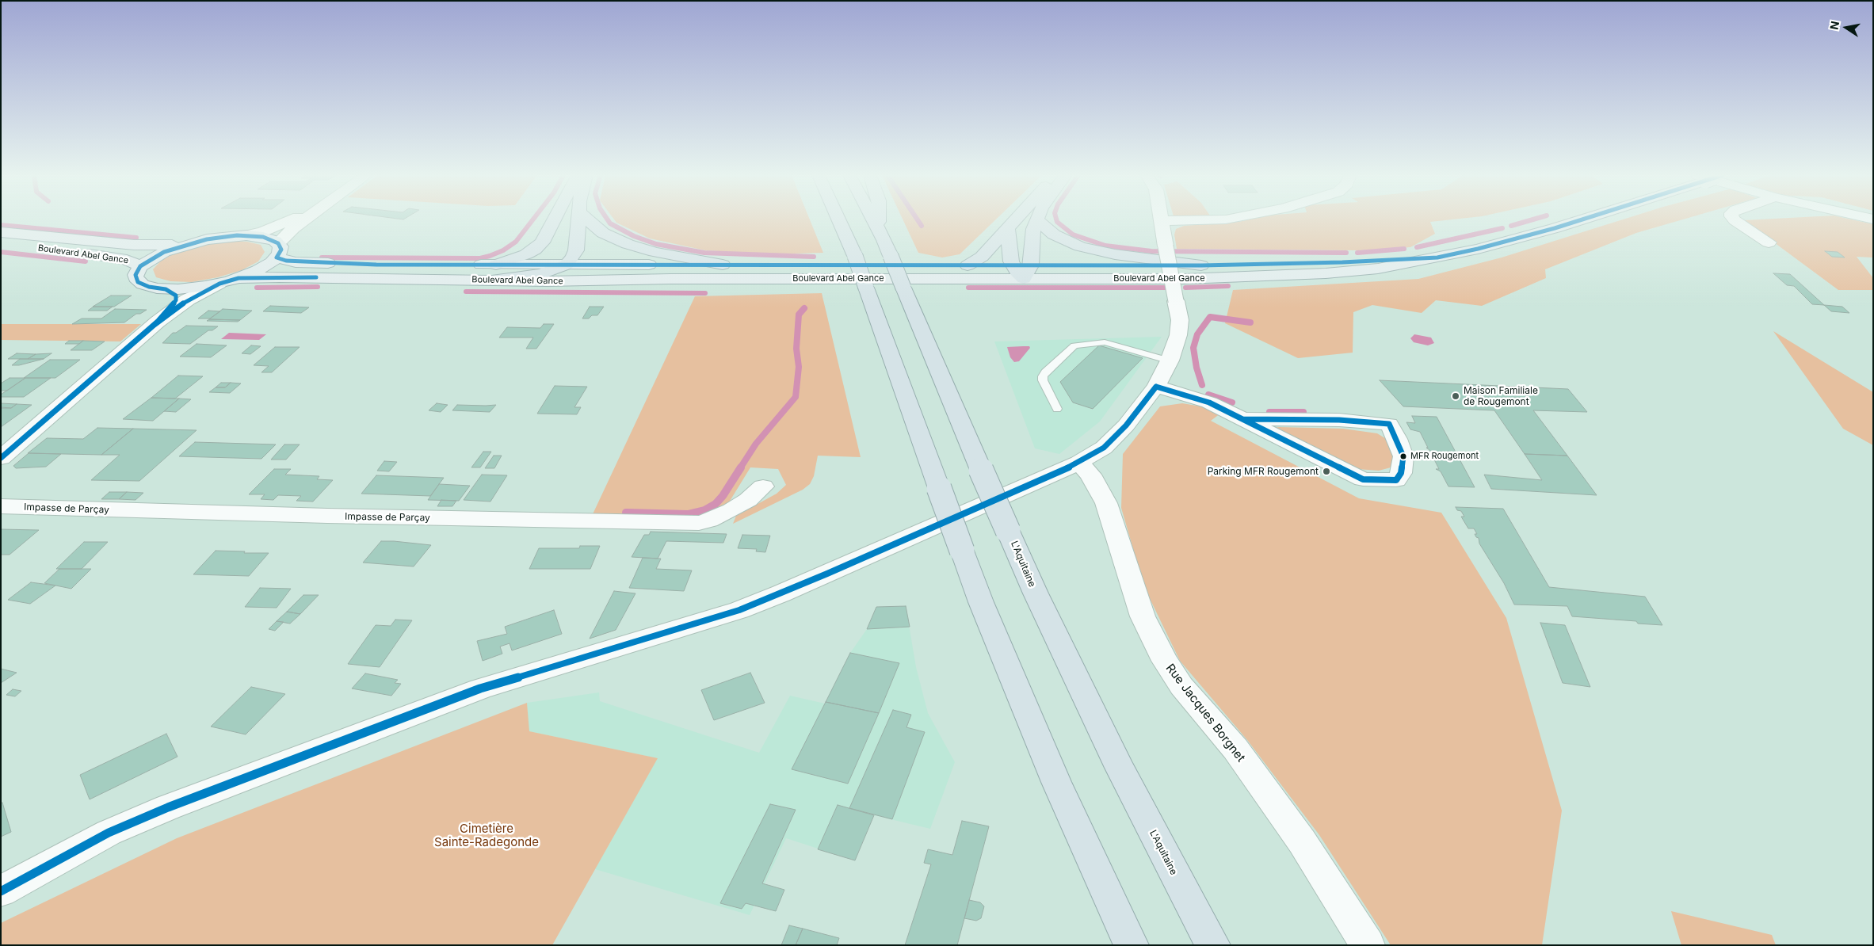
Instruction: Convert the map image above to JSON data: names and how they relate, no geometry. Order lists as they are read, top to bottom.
{
  "streets": {
    "highway": ["L'Aquitaine"],
    "main road": ["Boulevard Abel Gance"],
    "street": ["Impasse de Parçay", "Rue Jacques Borgnet"]
  },
  "parks": ["Cimetière Sainte-Radegonde"],
  "places": ["Maison Familiale de Rougemont", "MFR Rougemont", "Parking MFR Rougemont"],
  "north": "left"
}
